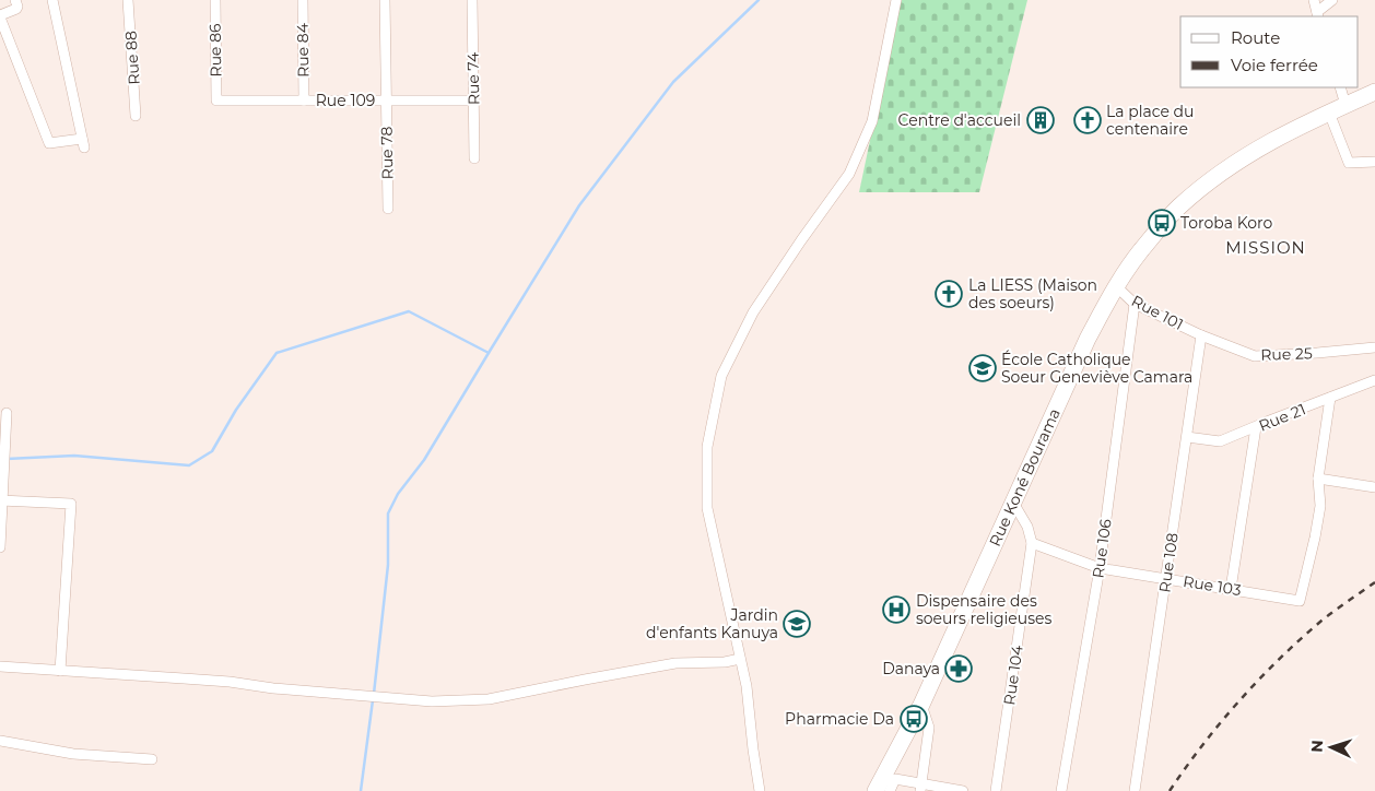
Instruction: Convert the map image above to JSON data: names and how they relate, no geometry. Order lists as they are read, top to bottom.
{
  "streets": {
    "highway": ["Rue Koné Bourama"],
    "street": [
      "Rue 86",
      "Rue 84",
      "Rue 88",
      "Rue 74",
      "Rue 109",
      "Rue 78",
      "Rue 101",
      "Rue 25",
      "Rue 21",
      "Rue 106",
      "Rue 108",
      "Rue 103",
      "Rue 104"
    ]
  },
  "crossings": [
    ["Rue 86", "Rue 109"],
    ["Rue 84", "Rue 109"],
    ["Rue 74", "Rue 109"],
    ["Rue 109", "Rue 78"],
    ["Rue 101", "Rue 25"],
    ["Rue 101", "Rue Koné Bourama"],
    ["Rue 101", "Rue 106"],
    ["Rue 101", "Rue 108"],
    ["Rue 25", "Rue 108"],
    ["Rue 21", "Rue 108"],
    ["Rue Koné Bourama", "Rue 104"],
    ["Rue 106", "Rue 103"],
    ["Rue 108", "Rue 103"],
    ["Rue 103", "Rue 104"]
  ],
  "districts": ["MISSION"],
  "places": {
    "building": ["Centre d'accueil"],
    "church": ["La place du centenaire", "La LIESS (Maison des soeurs)"],
    "bus stop": ["Toroba Koro", "Pharmacie Da"],
    "school or university": ["École Catholique Soeur Geneviève Camara", "Jardin d'enfants Kanuya"],
    "hospital": ["Dispensaire des soeurs religieuses"],
    "pharmacy": ["Danaya"]
  },
  "legend": ["Route", "Voie ferrée"],
  "north": "left"
}
